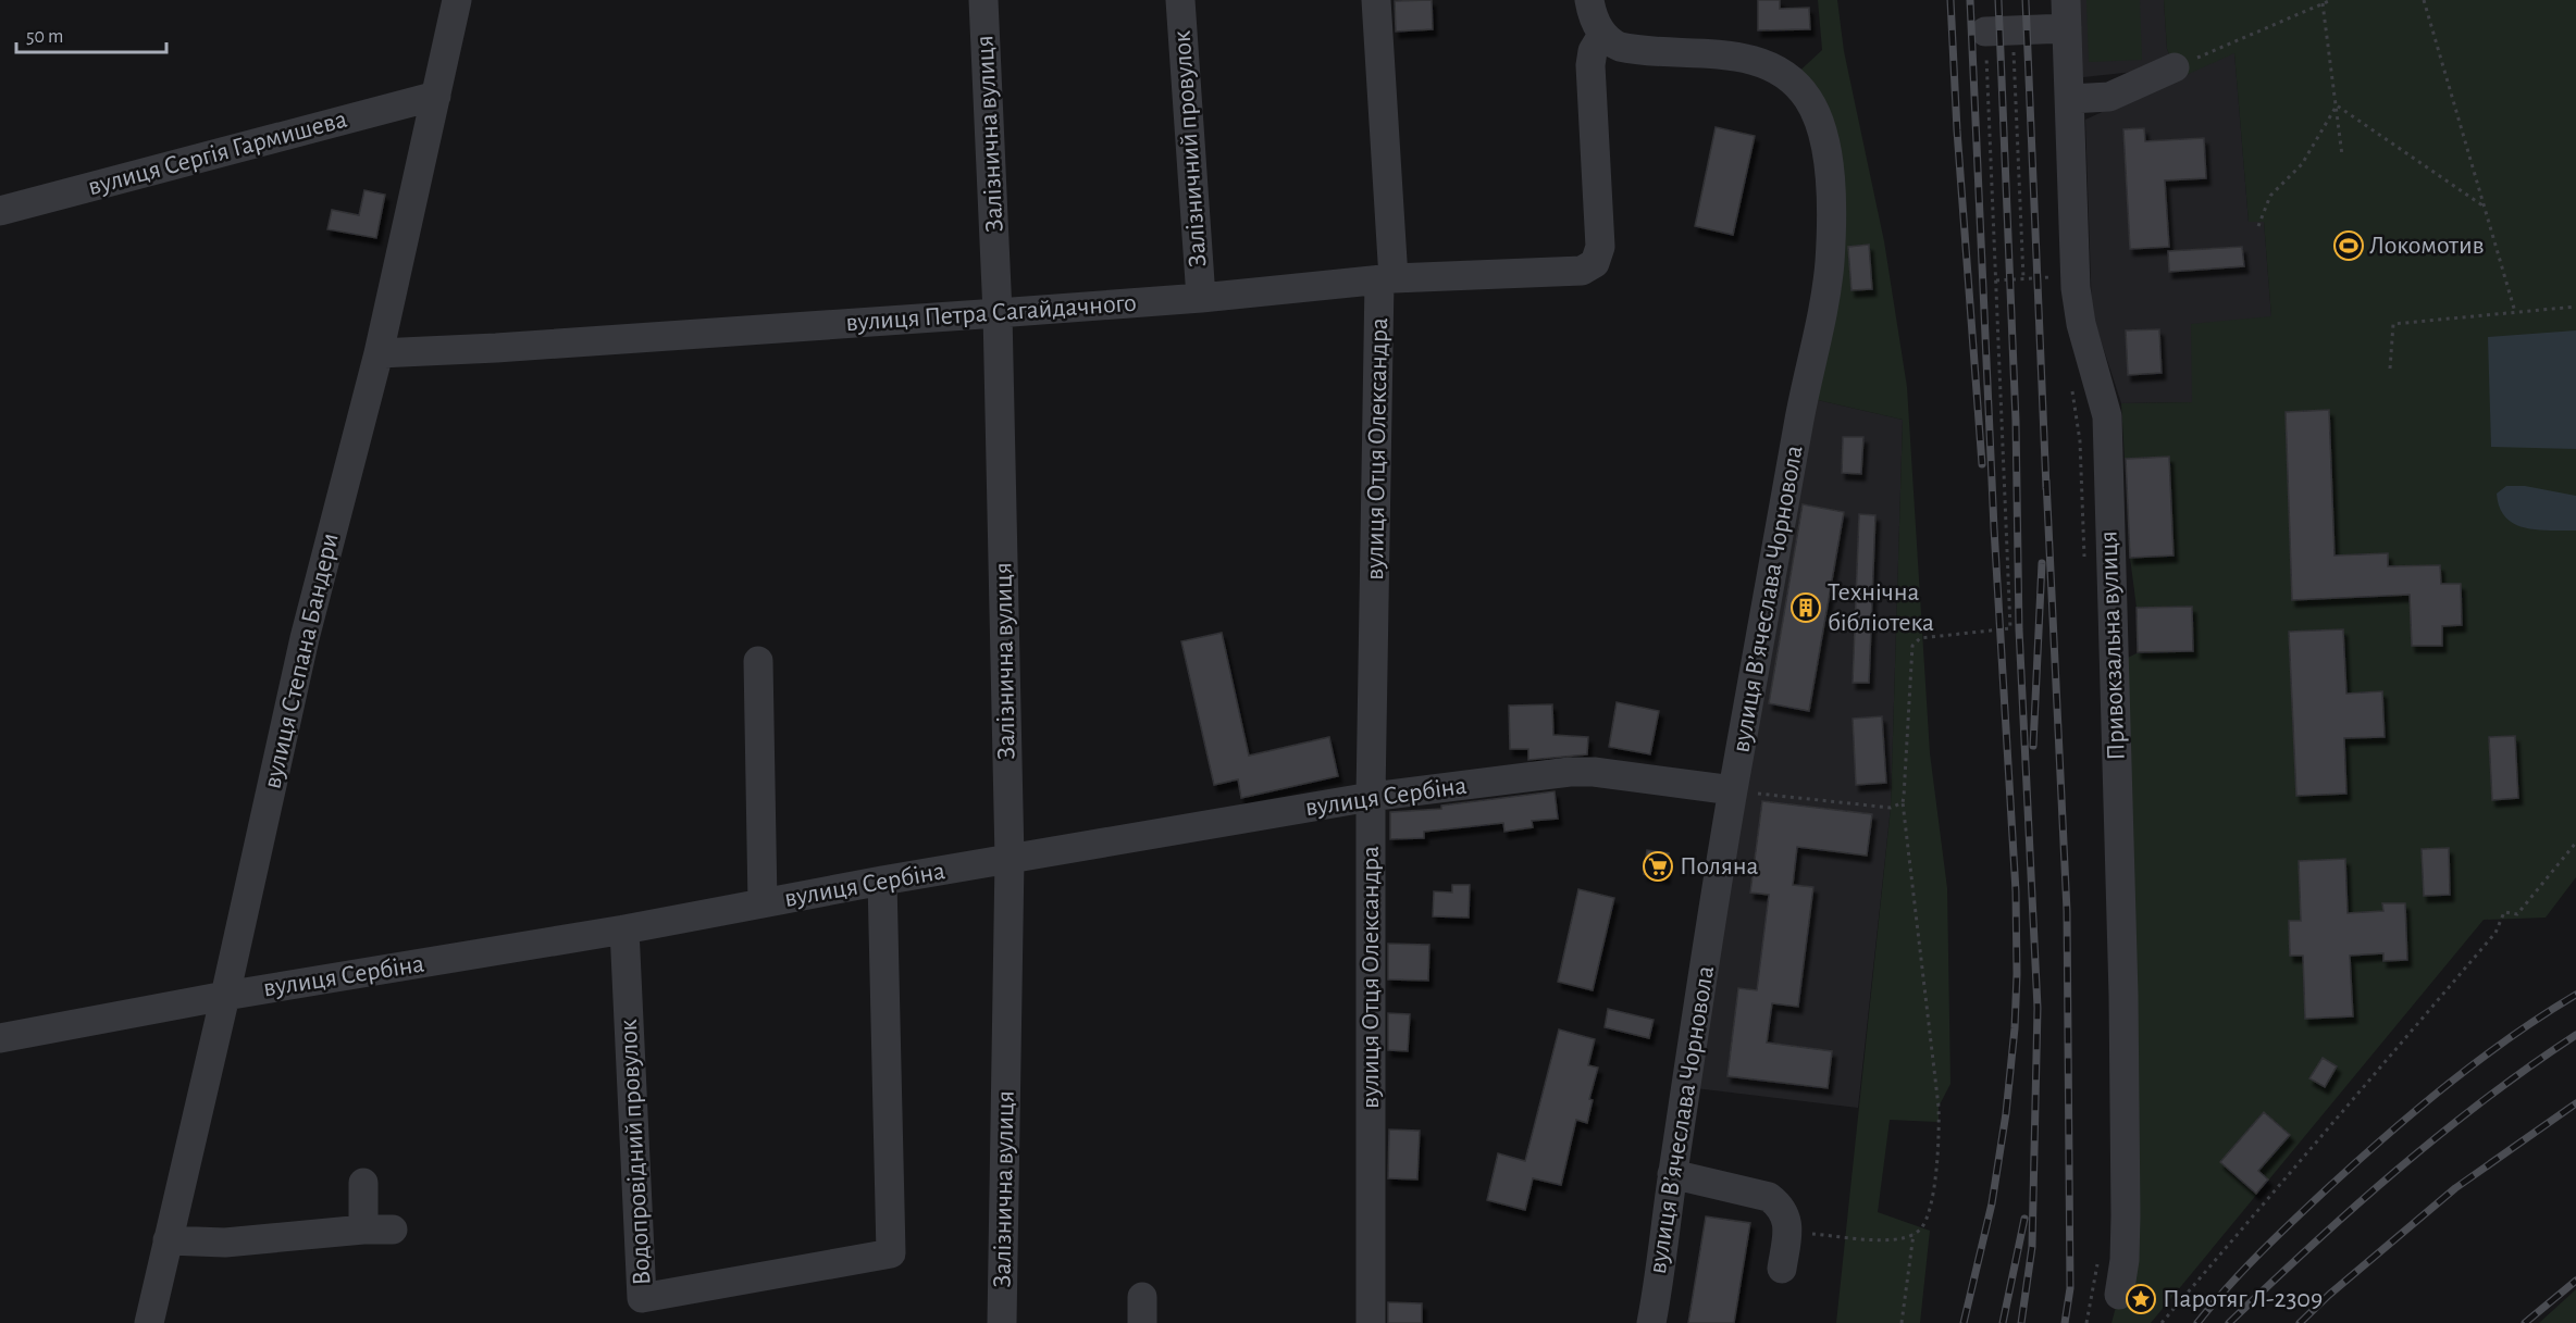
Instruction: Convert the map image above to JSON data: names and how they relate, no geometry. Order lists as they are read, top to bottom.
{
  "streets": {
    "street": [
      "Залізнична вулиця",
      "Залізничний провулок",
      "вулиця Сергія Гармишева",
      "вулиця Петра Сагайдачного",
      "вулиця Отця Олександра",
      "вулиця Вʼячеслава Чорновола",
      "Привокзальна вулиця",
      "вулиця Степана Бандери",
      "вулиця Сербіна",
      "Водопровідний провулок"
    ]
  },
  "crossings": [
    ["Залізнична вулиця", "вулиця Петра Сагайдачного"],
    ["Залізнична вулиця", "вулиця Сербіна"],
    ["Залізничний провулок", "вулиця Петра Сагайдачного"],
    ["вулиця Сергія Гармишева", "вулиця Степана Бандери"],
    ["вулиця Петра Сагайдачного", "вулиця Отця Олександра"],
    ["вулиця Петра Сагайдачного", "вулиця Вʼячеслава Чорновола"],
    ["вулиця Петра Сагайдачного", "вулиця Степана Бандери"],
    ["вулиця Отця Олександра", "вулиця Сербіна"],
    ["вулиця Вʼячеслава Чорновола", "вулиця Сербіна"],
    ["вулиця Степана Бандери", "вулиця Сербіна"],
    ["вулиця Сербіна", "Водопровідний провулок"]
  ],
  "places": {
    "sports": ["Локомотив"],
    "building": ["Технічна бібліотека"],
    "supermarket": ["Поляна"],
    "place": ["Паротяг Л-2309"]
  },
  "scale_bar": "50 m"
}
